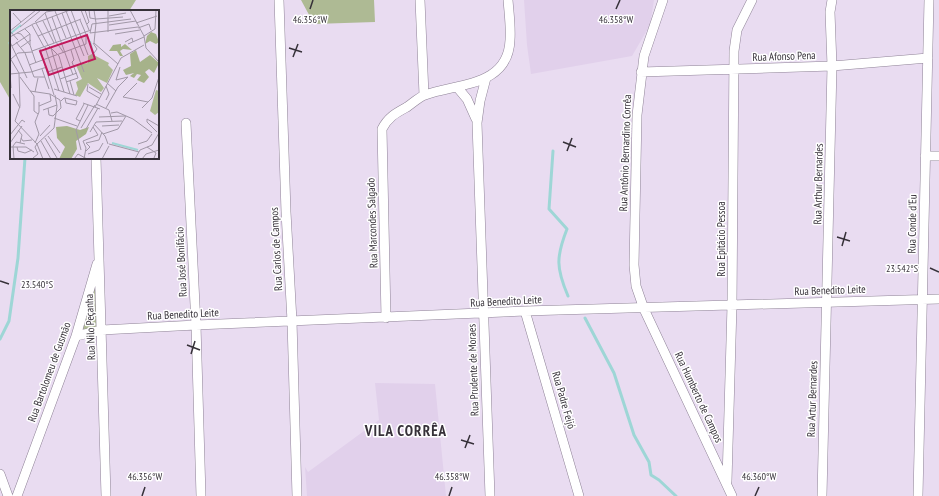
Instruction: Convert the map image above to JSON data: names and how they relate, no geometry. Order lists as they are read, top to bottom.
{
  "streets": {
    "street": [
      "Rua Afonso Pena",
      "Rua Antônio Bernardino Corrêa",
      "Rua Arthur Bernardes",
      "Rua Marcondes Salgado",
      "Rua Conde d'Eu",
      "Rua Epitácio Pessoa",
      "Rua Carlos de Campos",
      "Rua José Bonifácio",
      "Rua Benedito Leite",
      "Rua Nilo Peçanha",
      "Rua Prudente de Moraes",
      "Rua Bartolomeu de Gusmão",
      "Rua Humberto de Campos",
      "Rua Artur Bernardes",
      "Rua Padre Feijó"
    ]
  },
  "crossings": [
    ["Rua Afonso Pena", "Rua Antônio Bernardino Corrêa"],
    ["Rua Afonso Pena", "Rua Arthur Bernardes"],
    ["Rua Afonso Pena", "Rua Conde d'Eu"],
    ["Rua Afonso Pena", "Rua Epitácio Pessoa"],
    ["Rua Antônio Bernardino Corrêa", "Rua Benedito Leite"],
    ["Rua Antônio Bernardino Corrêa", "Rua Humberto de Campos"],
    ["Rua Arthur Bernardes", "Rua Benedito Leite"],
    ["Rua Arthur Bernardes", "Rua Artur Bernardes"],
    ["Rua Marcondes Salgado", "Rua Benedito Leite"],
    ["Rua Conde d'Eu", "Rua Benedito Leite"],
    ["Rua Epitácio Pessoa", "Rua Benedito Leite"],
    ["Rua Epitácio Pessoa", "Rua Humberto de Campos"],
    ["Rua Carlos de Campos", "Rua Benedito Leite"],
    ["Rua José Bonifácio", "Rua Benedito Leite"],
    ["Rua Benedito Leite", "Rua Nilo Peçanha"],
    ["Rua Benedito Leite", "Rua Prudente de Moraes"],
    ["Rua Benedito Leite", "Rua Bartolomeu de Gusmão"],
    ["Rua Benedito Leite", "Rua Humberto de Campos"],
    ["Rua Benedito Leite", "Rua Artur Bernardes"],
    ["Rua Benedito Leite", "Rua Padre Feijó"],
    ["Rua Nilo Peçanha", "Rua Bartolomeu de Gusmão"]
  ],
  "districts": ["VILA CORRÊA"],
  "coordinates": [
    "46.356°W",
    "46.358°W",
    "23.542°S",
    "23.540°S",
    "46.360°W"
  ]
}
